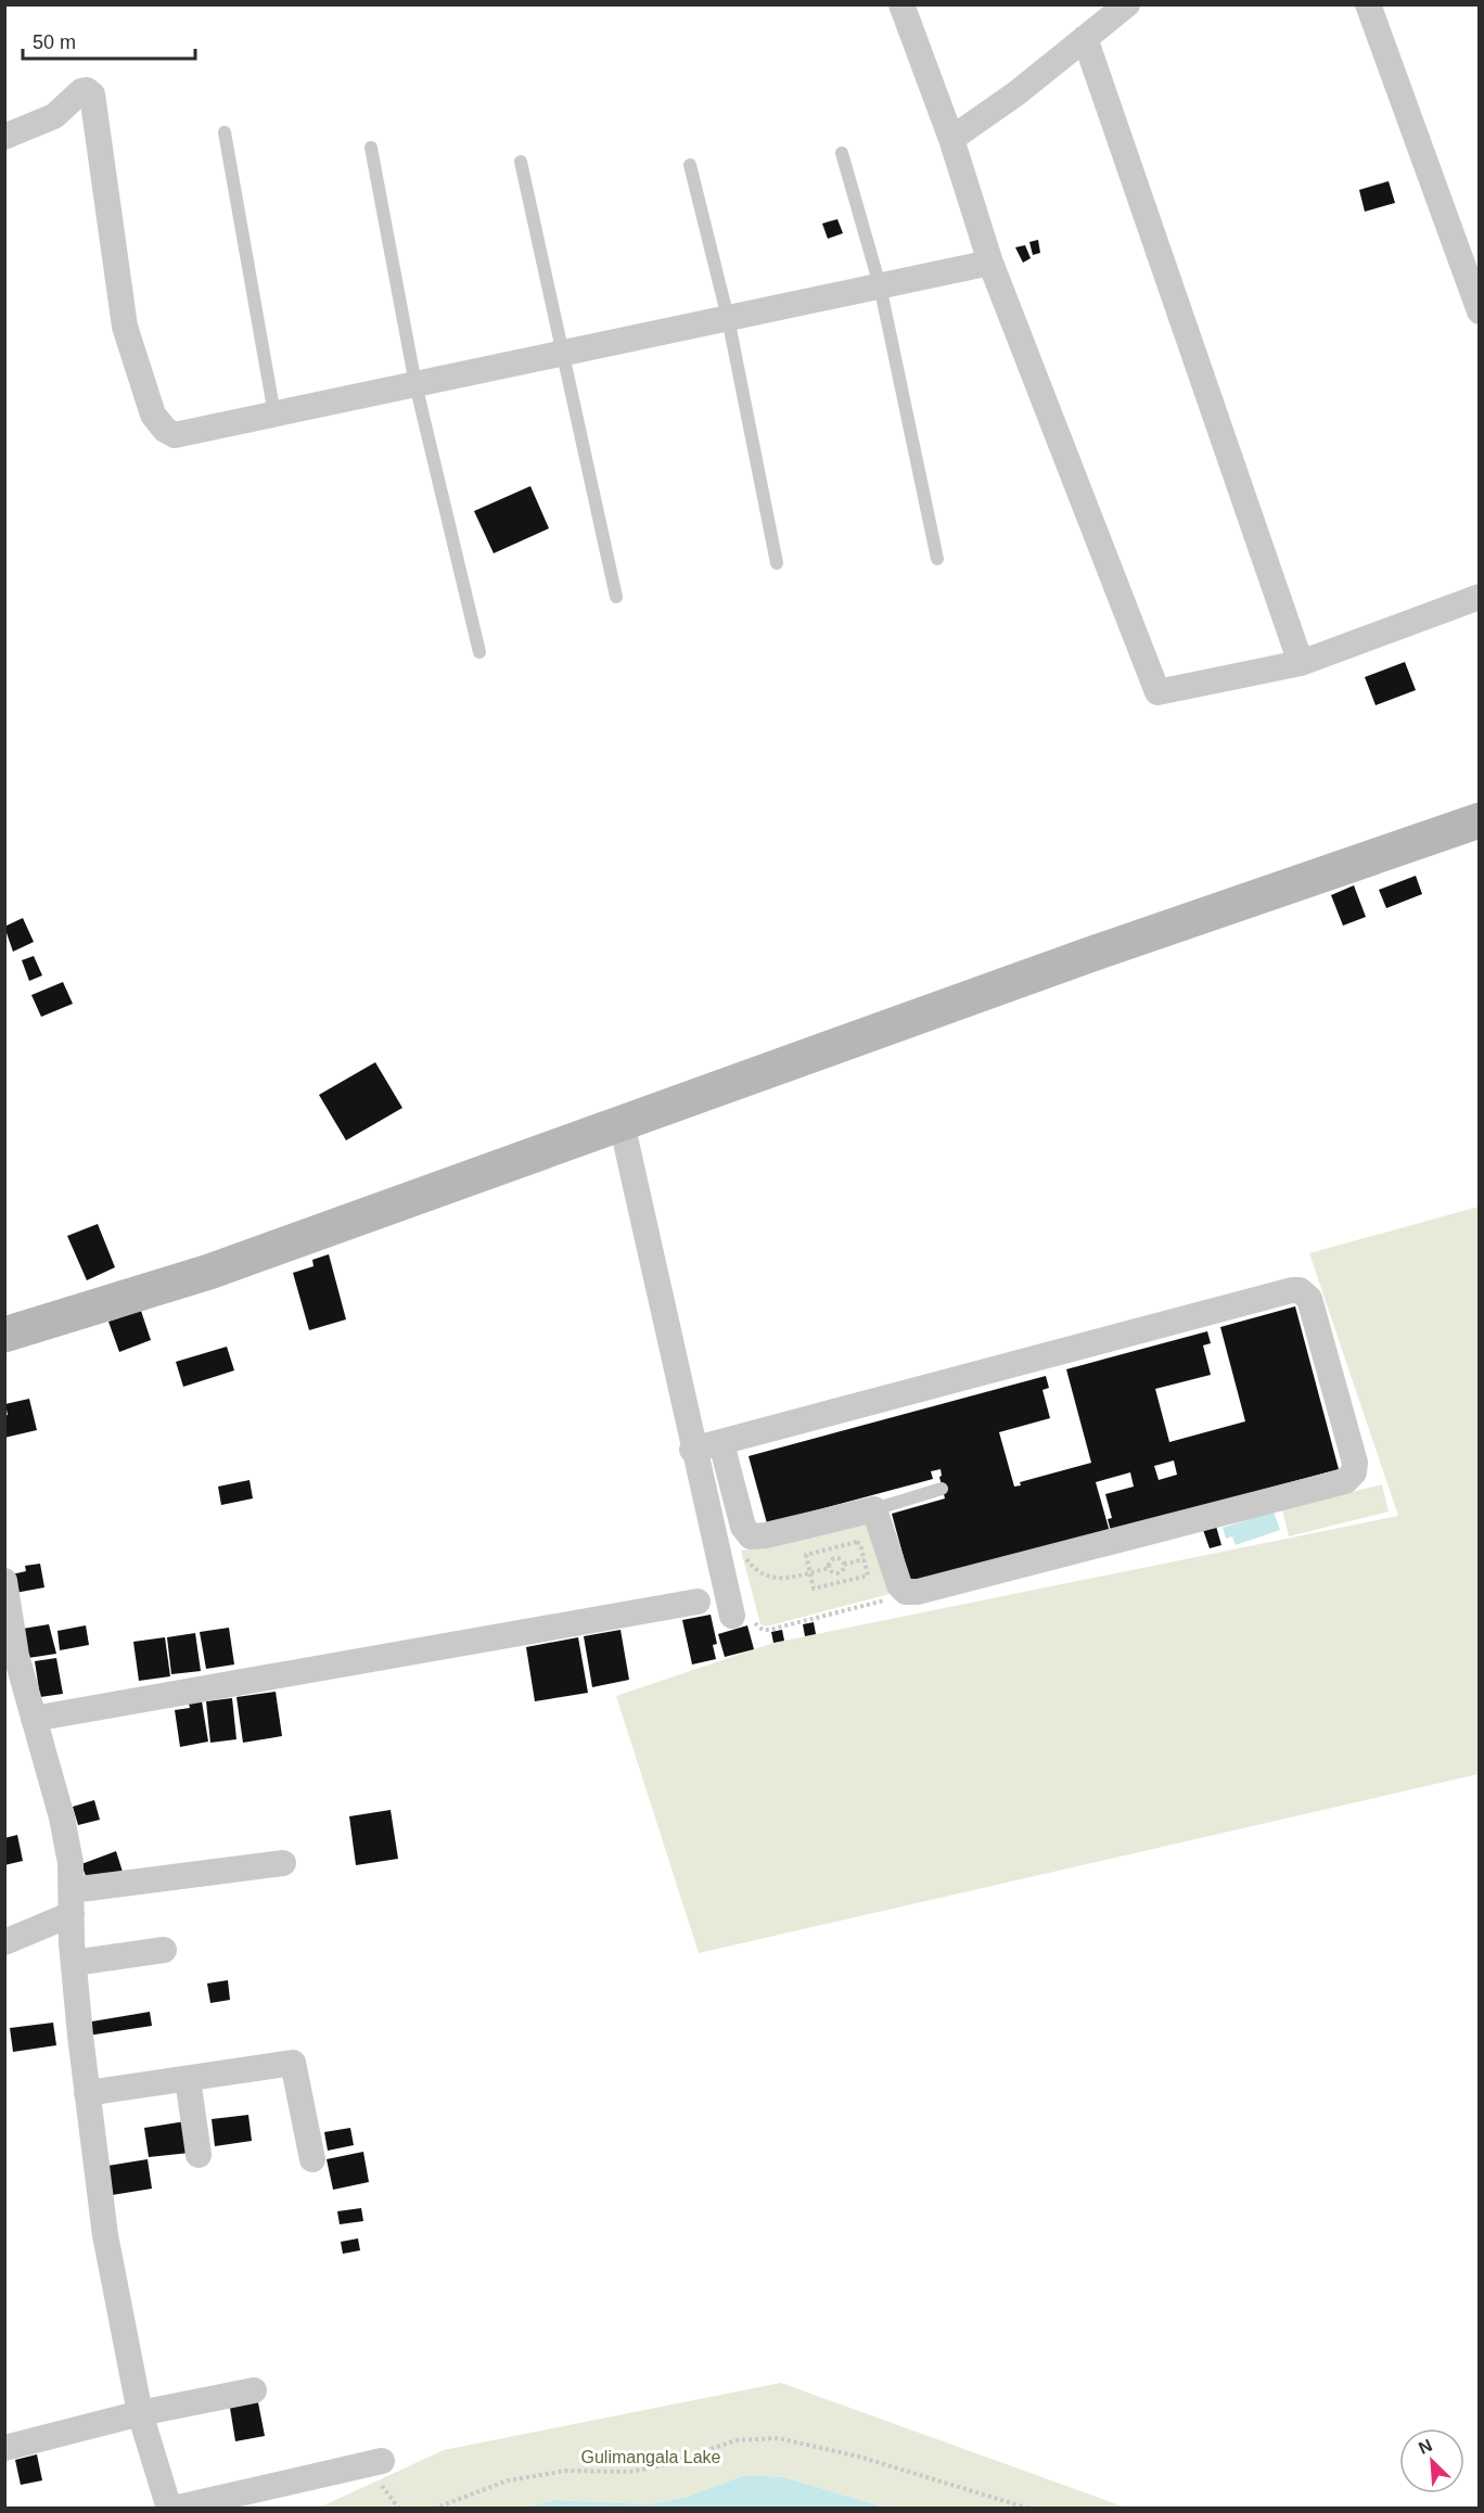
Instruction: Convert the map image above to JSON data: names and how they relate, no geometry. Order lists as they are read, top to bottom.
{
  "parks": ["Gulimangala Lake"],
  "scale_bar": "50 m",
  "north": "top left"
}
